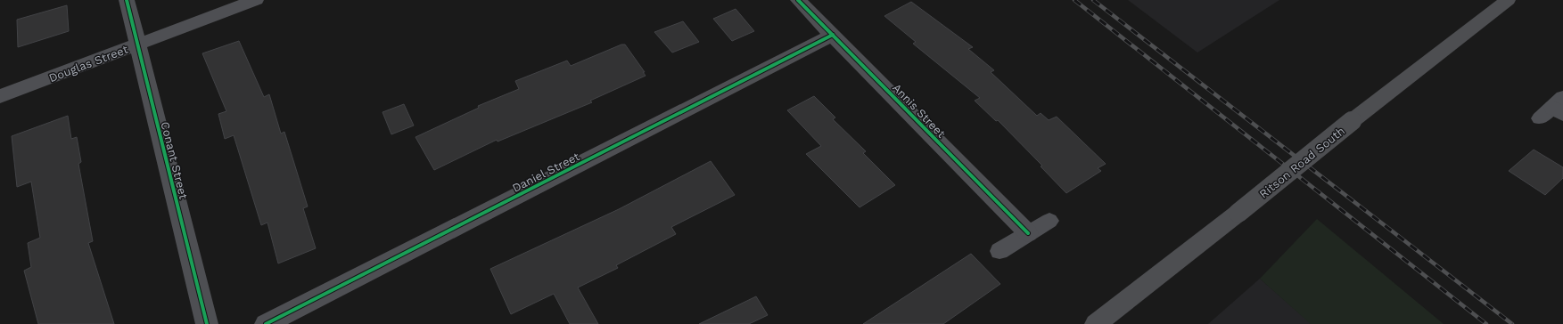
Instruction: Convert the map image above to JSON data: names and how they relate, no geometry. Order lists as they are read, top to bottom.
{
  "streets": {
    "main road": ["Ritson Road South"],
    "street": [
      "Douglas Street",
      "Annis Street",
      "Conant Street",
      "Daniel Street"
    ]
  },
  "crossings": [
    ["Douglas Street", "Conant Street"],
    ["Annis Street", "Daniel Street"]
  ]
}
